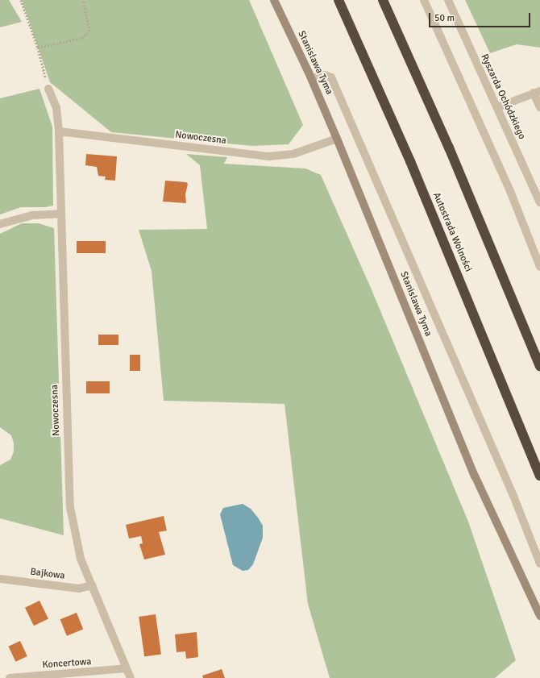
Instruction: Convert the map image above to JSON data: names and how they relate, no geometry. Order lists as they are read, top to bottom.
{
  "streets": {
    "highway": ["Autostrada Wolności"],
    "street": [
      "Stanisława Tyma",
      "Ryszarda Ochódzkiego",
      "Nowoczesna",
      "Bajkowa",
      "Koncertowa"
    ]
  },
  "crossings": [
    ["Stanisława Tyma", "Nowoczesna"],
    ["Nowoczesna", "Bajkowa"],
    ["Nowoczesna", "Koncertowa"]
  ],
  "scale_bar": "50 m"
}
